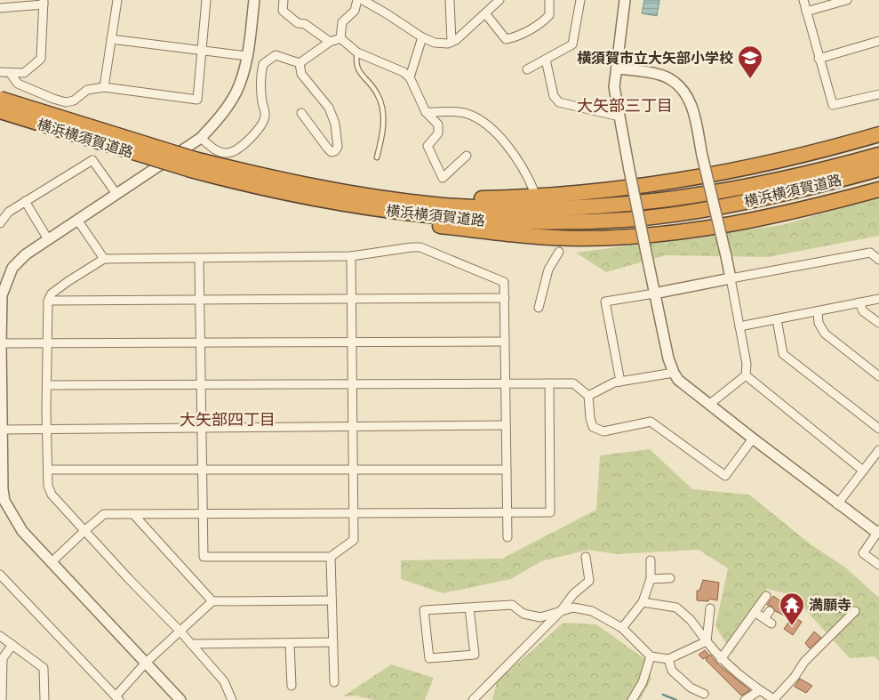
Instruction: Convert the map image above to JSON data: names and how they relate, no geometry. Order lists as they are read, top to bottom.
{
  "streets": {
    "highway": ["横浜横須賀道路"]
  },
  "districts": ["大矢部三丁目", "大矢部四丁目"],
  "places": {
    "school or university": ["横須賀市立大矢部小学校"],
    "temple": ["満願寺"]
  }
}
